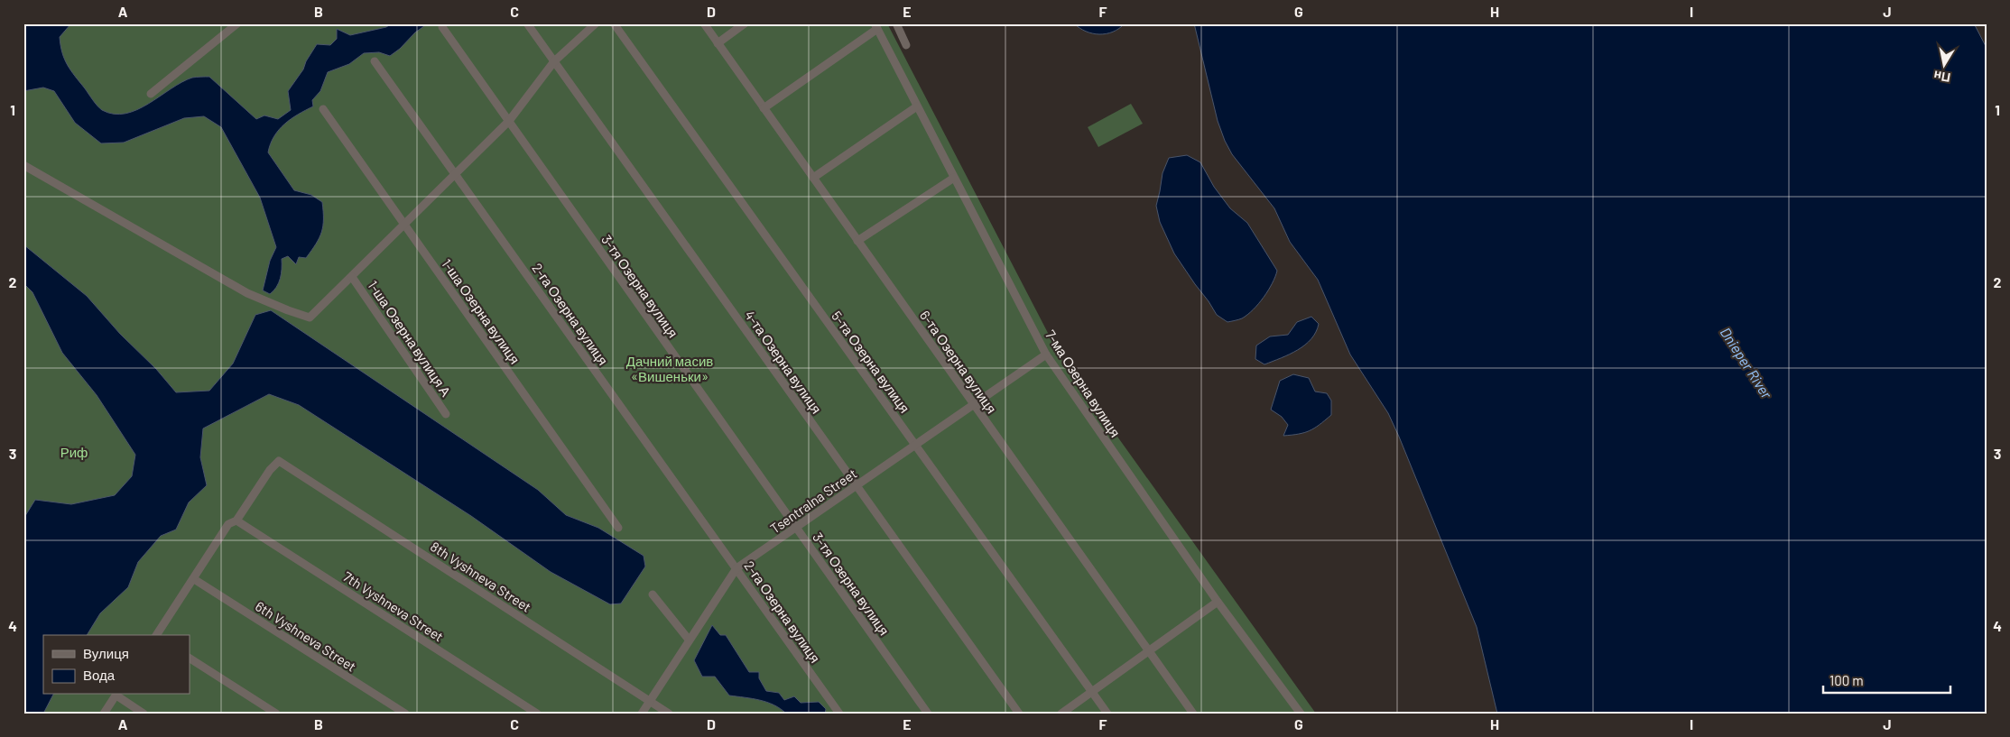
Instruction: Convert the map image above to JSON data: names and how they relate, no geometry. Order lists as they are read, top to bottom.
{
  "streets": {
    "street": [
      "3-тя Озерна вулиця",
      "1-ша Озерна вулиця",
      "2-га Озерна вулиця",
      "1-ша Озерна вулиця А",
      "4-та Озерна вулиця",
      "5-та Озерна вулиця",
      "6-та Озерна вулиця",
      "7-ма Озерна вулиця",
      "Tsentralna Street",
      "8th Vyshneva Street",
      "7th Vyshneva Street",
      "6th Vyshneva Street"
    ]
  },
  "crossings": [
    ["3-тя Озерна вулиця", "Tsentralna Street"],
    ["2-га Озерна вулиця", "Tsentralna Street"],
    ["4-та Озерна вулиця", "Tsentralna Street"],
    ["5-та Озерна вулиця", "Tsentralna Street"],
    ["6-та Озерна вулиця", "Tsentralna Street"],
    ["7-ма Озерна вулиця", "Tsentralna Street"],
    ["Tsentralna Street", "8th Vyshneva Street"],
    ["8th Vyshneva Street", "7th Vyshneva Street"]
  ],
  "water": ["Dnieper River"],
  "parks": ["Дачний масив «Вишеньки»", "Риф"],
  "legend": ["Вулиця", "Вода"],
  "scale_bar": "100 m",
  "north": "bottom",
  "grid": {
    "columns": [
      "A",
      "B",
      "C",
      "D",
      "E",
      "F",
      "G",
      "H",
      "I",
      "J"
    ],
    "rows": [
      "1",
      "2",
      "3",
      "4"
    ]
  }
}
